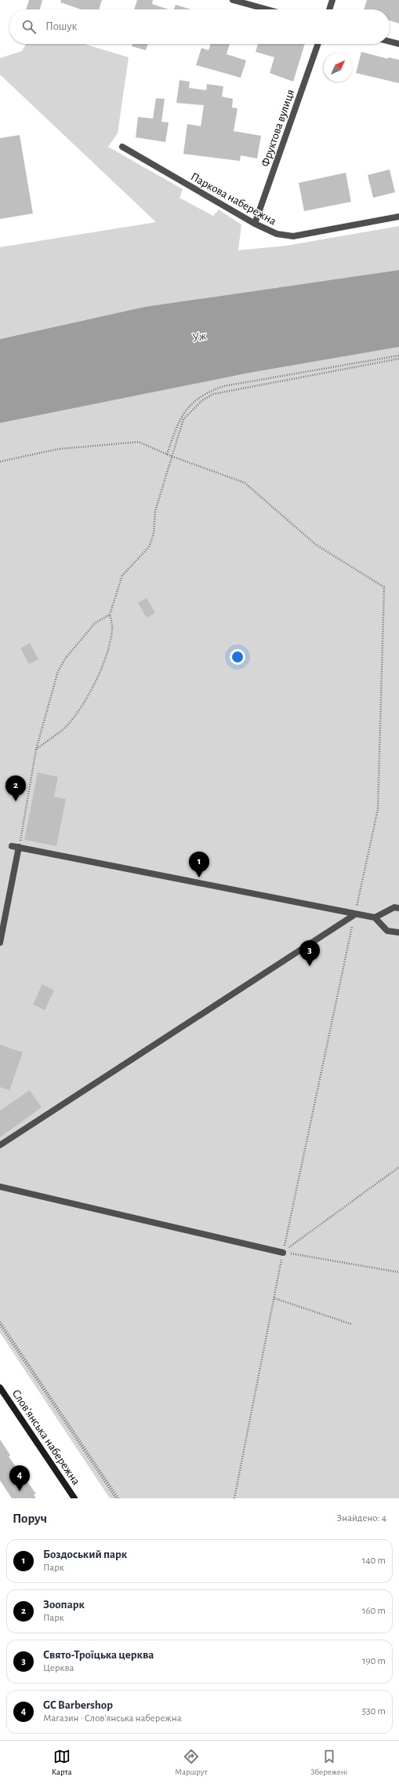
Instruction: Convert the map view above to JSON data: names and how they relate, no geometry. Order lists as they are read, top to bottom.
{
  "streets": {
    "street": ["Фруктова вулиця", "Паркова набережна", "Словʼянська набережна"]
  },
  "crossings": [
    ["Фруктова вулиця", "Паркова набережна"]
  ],
  "water": ["Уж"],
  "north": "top right",
  "page": {
    "search": "Пошук",
    "pins": [
      "2",
      "1",
      "3",
      "4"
    ],
    "heading": ["Поруч", "Знайдено: 4"],
    "list": [
      {
        "mark": "1",
        "name": "Боздоський парк",
        "note": "Парк",
        "value": "140 m"
      },
      {
        "mark": "2",
        "name": "Зоопарк",
        "note": "Парк",
        "value": "160 m"
      },
      {
        "mark": "3",
        "name": "Свято-Троїцька церква",
        "note": "Церква",
        "value": "190 m"
      },
      {
        "mark": "4",
        "name": "GC Barbershop",
        "note": "Магазин · Словʼянська набережна",
        "value": "530 m"
      }
    ],
    "nav": ["Карта", "Маршрут", "Збережені"]
  }
}
